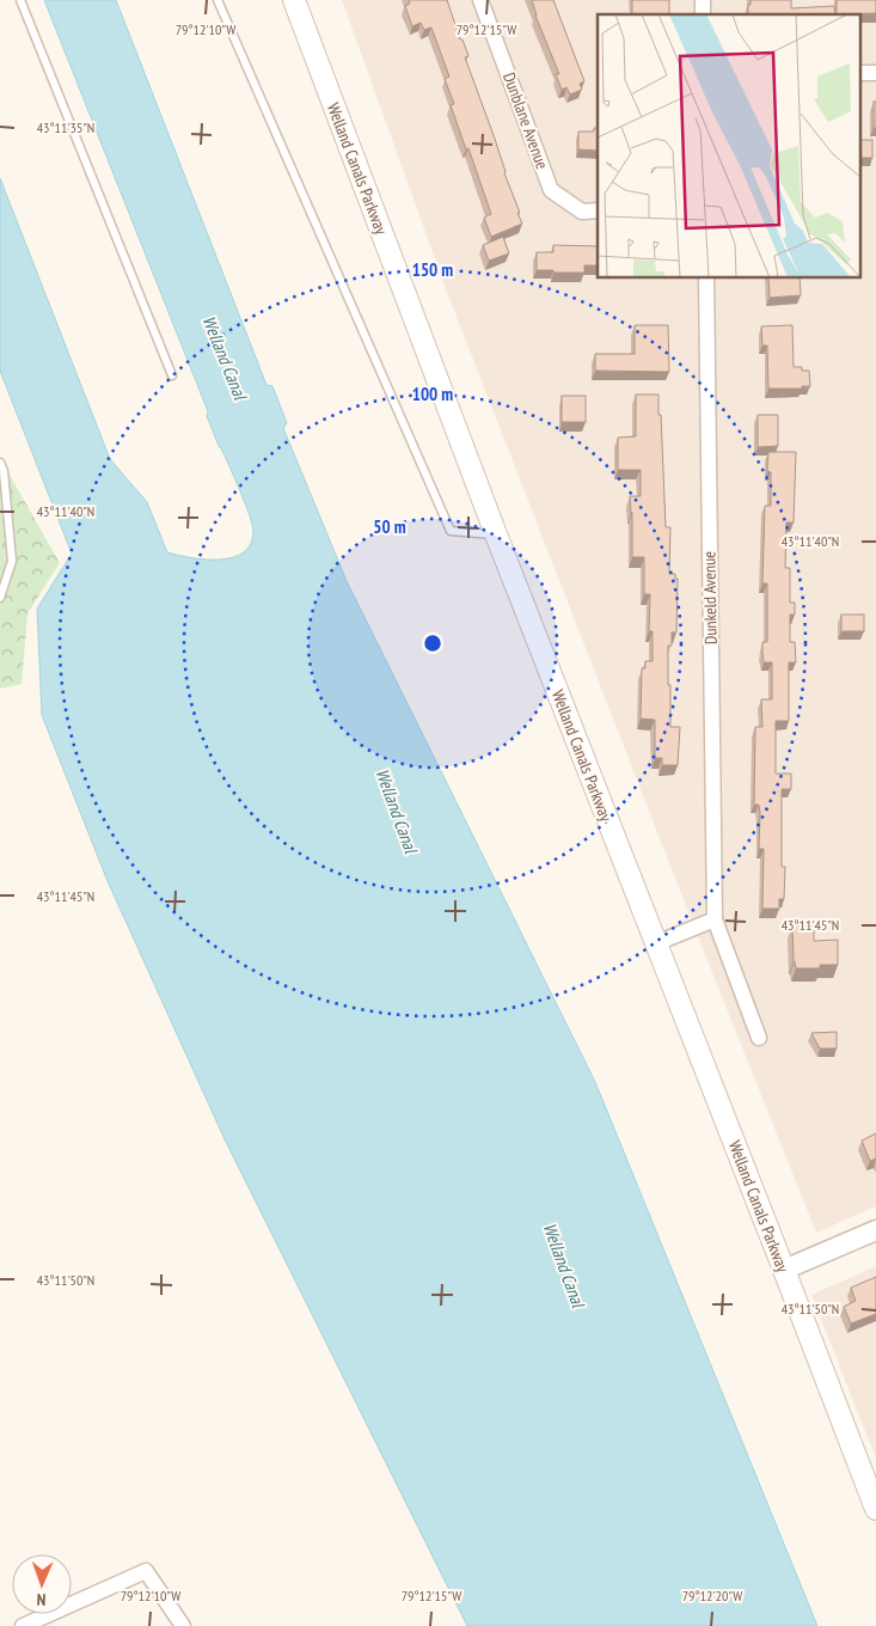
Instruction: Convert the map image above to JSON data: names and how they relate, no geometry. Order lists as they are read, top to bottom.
{
  "streets": {
    "main road": ["Welland Canals Parkway"],
    "street": ["Dunblane Avenue", "Dunkeld Avenue"]
  },
  "water": ["Welland Canal"],
  "north": "bottom",
  "coordinates": [
    "79°12'10\"W",
    "79°12'15\"W",
    "43°11'35\"N",
    "43°11'40\"N",
    "43°11'45\"N",
    "43°11'50\"N",
    "79°12'20\"W"
  ],
  "rings": ["150 m", "100 m", "50 m"]
}
